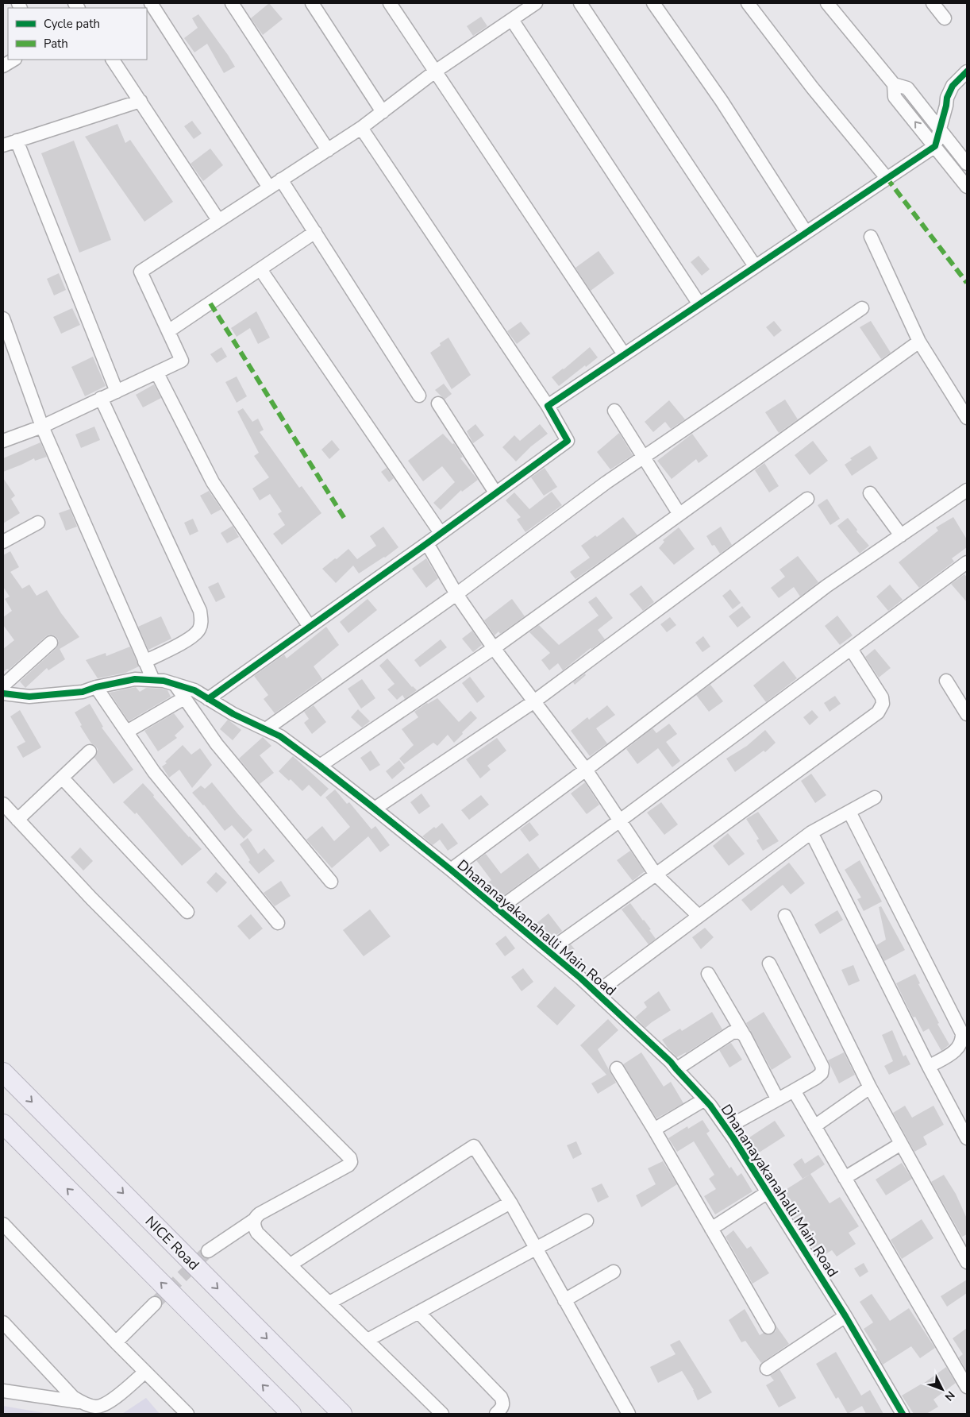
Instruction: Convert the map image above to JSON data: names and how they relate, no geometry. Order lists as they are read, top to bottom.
{
  "streets": {
    "highway": ["NICE Road"],
    "street": ["Dhananayakanahalli Main Road"]
  },
  "legend": ["Cycle path", "Path"],
  "north": "bottom right"
}
